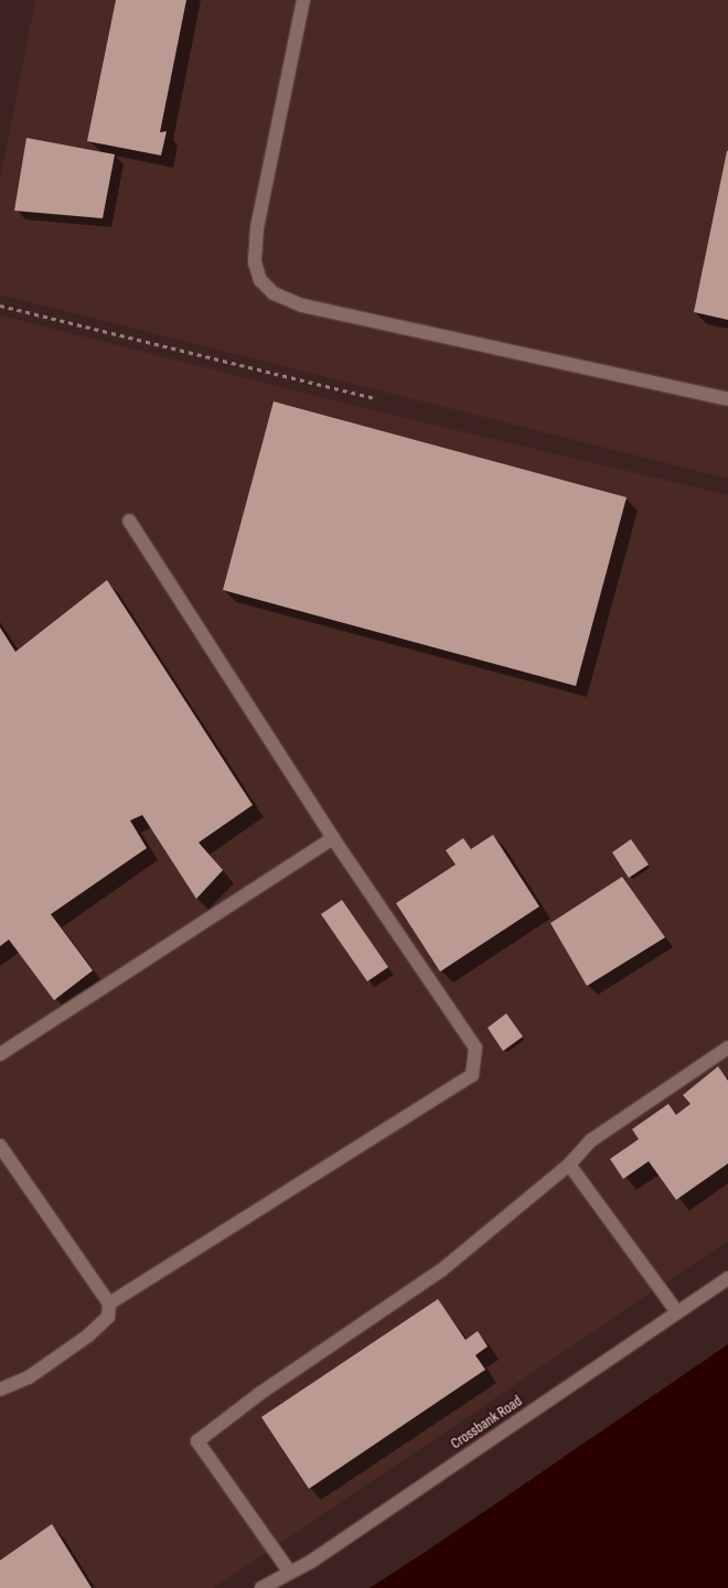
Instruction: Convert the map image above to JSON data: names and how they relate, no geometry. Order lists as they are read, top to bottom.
{
  "streets": {
    "lane": ["Crossbank Road"]
  }
}
